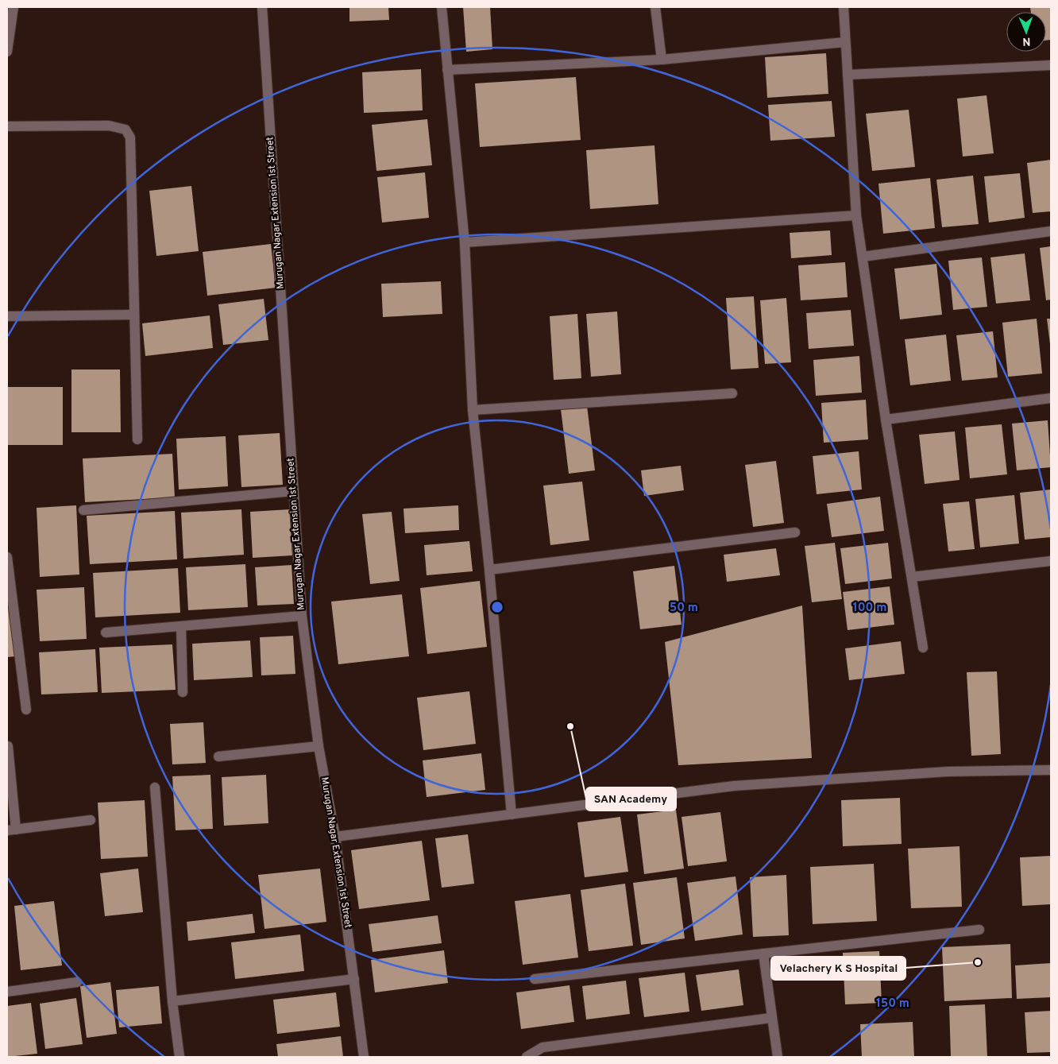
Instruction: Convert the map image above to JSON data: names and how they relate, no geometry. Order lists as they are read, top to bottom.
{
  "streets": {
    "street": ["Murugan Nagar Extension 1st Street"]
  },
  "places": ["SAN Academy", "Velachery K S Hospital"],
  "north": "bottom",
  "rings": ["50 m", "100 m", "150 m"]
}
